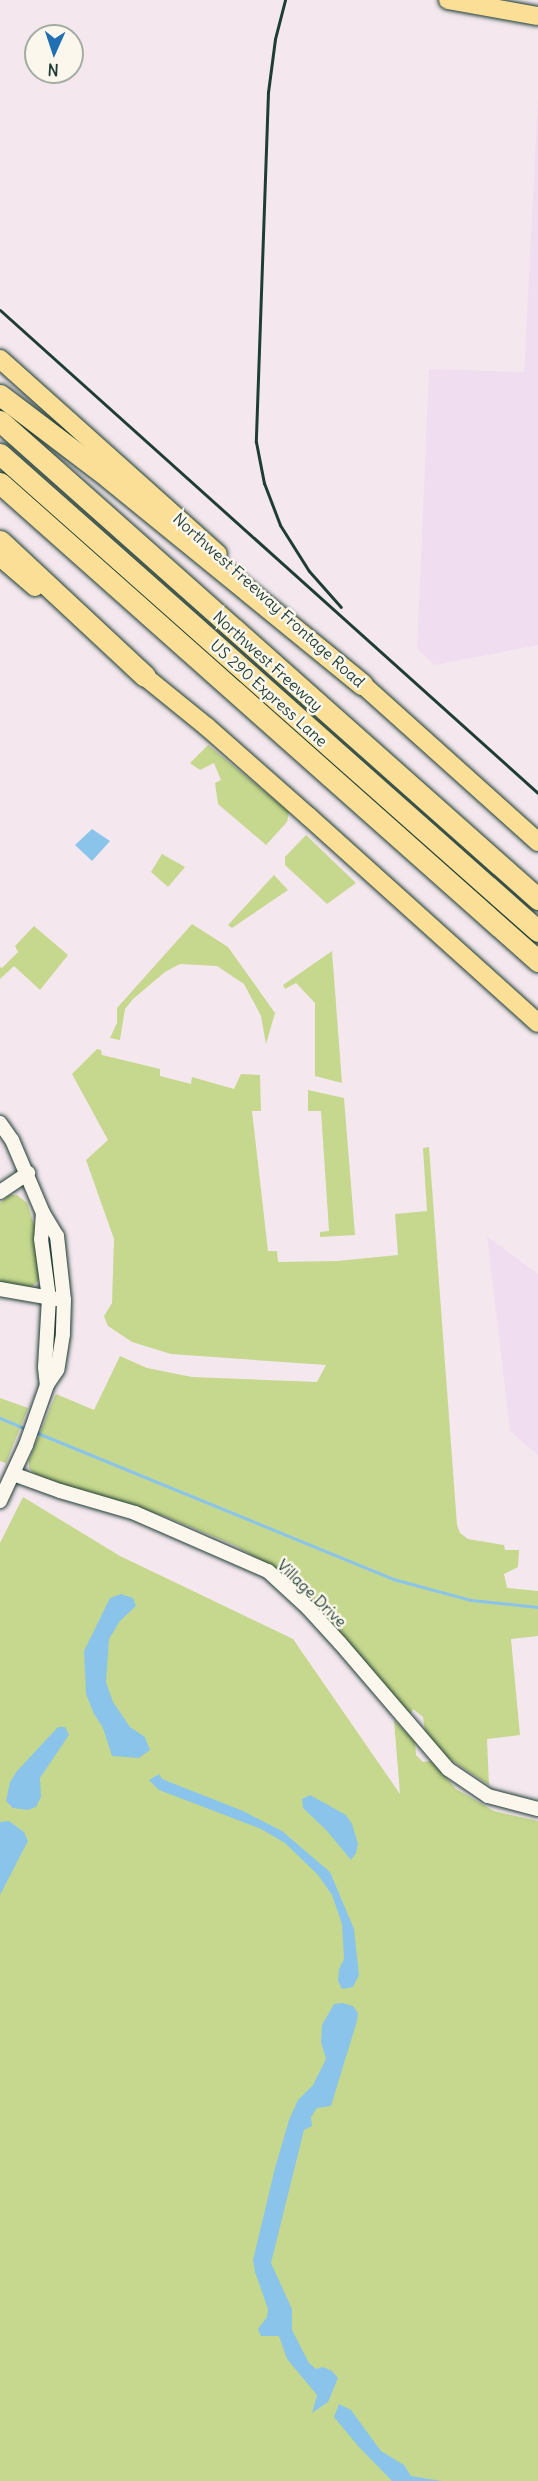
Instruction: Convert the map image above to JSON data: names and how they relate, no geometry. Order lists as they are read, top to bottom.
{
  "streets": {
    "highway": ["Northwest Freeway", "US 290 Express Lane"],
    "main road": ["Northwest Freeway Frontage Road"],
    "street": ["Village Drive"]
  },
  "north": "bottom"
}
